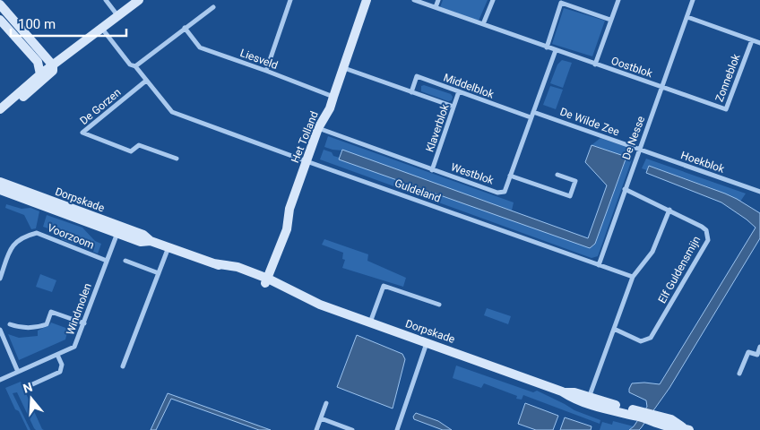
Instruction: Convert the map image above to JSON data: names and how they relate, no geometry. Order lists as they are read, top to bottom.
{
  "streets": {
    "main road": ["Het Tolland", "Dorpskade"],
    "street": [
      "Liesveld",
      "Oostblok",
      "Zonneblok",
      "Middelblok",
      "De Gorzen",
      "De Wilde Zee",
      "Klaverblok",
      "De Nesse",
      "Hoekblok",
      "Westblok",
      "Guldeland",
      "Voorzoom",
      "Elf Guldensmijn",
      "Windmolen"
    ]
  },
  "crossings": [
    ["Liesveld", "Het Tolland"],
    ["Oostblok", "Zonneblok"],
    ["Oostblok", "De Nesse"],
    ["Oostblok", "Westblok"],
    ["Zonneblok", "De Nesse"],
    ["Middelblok", "Klaverblok"],
    ["Middelblok", "Westblok"],
    ["De Gorzen", "Guldeland"],
    ["De Wilde Zee", "De Nesse"],
    ["De Wilde Zee", "Hoekblok"],
    ["De Wilde Zee", "Westblok"],
    ["Klaverblok", "Westblok"],
    ["Het Tolland", "Westblok"],
    ["Het Tolland", "Guldeland"],
    ["Het Tolland", "Dorpskade"],
    ["De Nesse", "Hoekblok"],
    ["De Nesse", "Guldeland"],
    ["De Nesse", "Elf Guldensmijn"],
    ["Dorpskade", "Windmolen"],
    ["Voorzoom", "Windmolen"]
  ],
  "scale_bar": "100 m",
  "north": "top"
}
